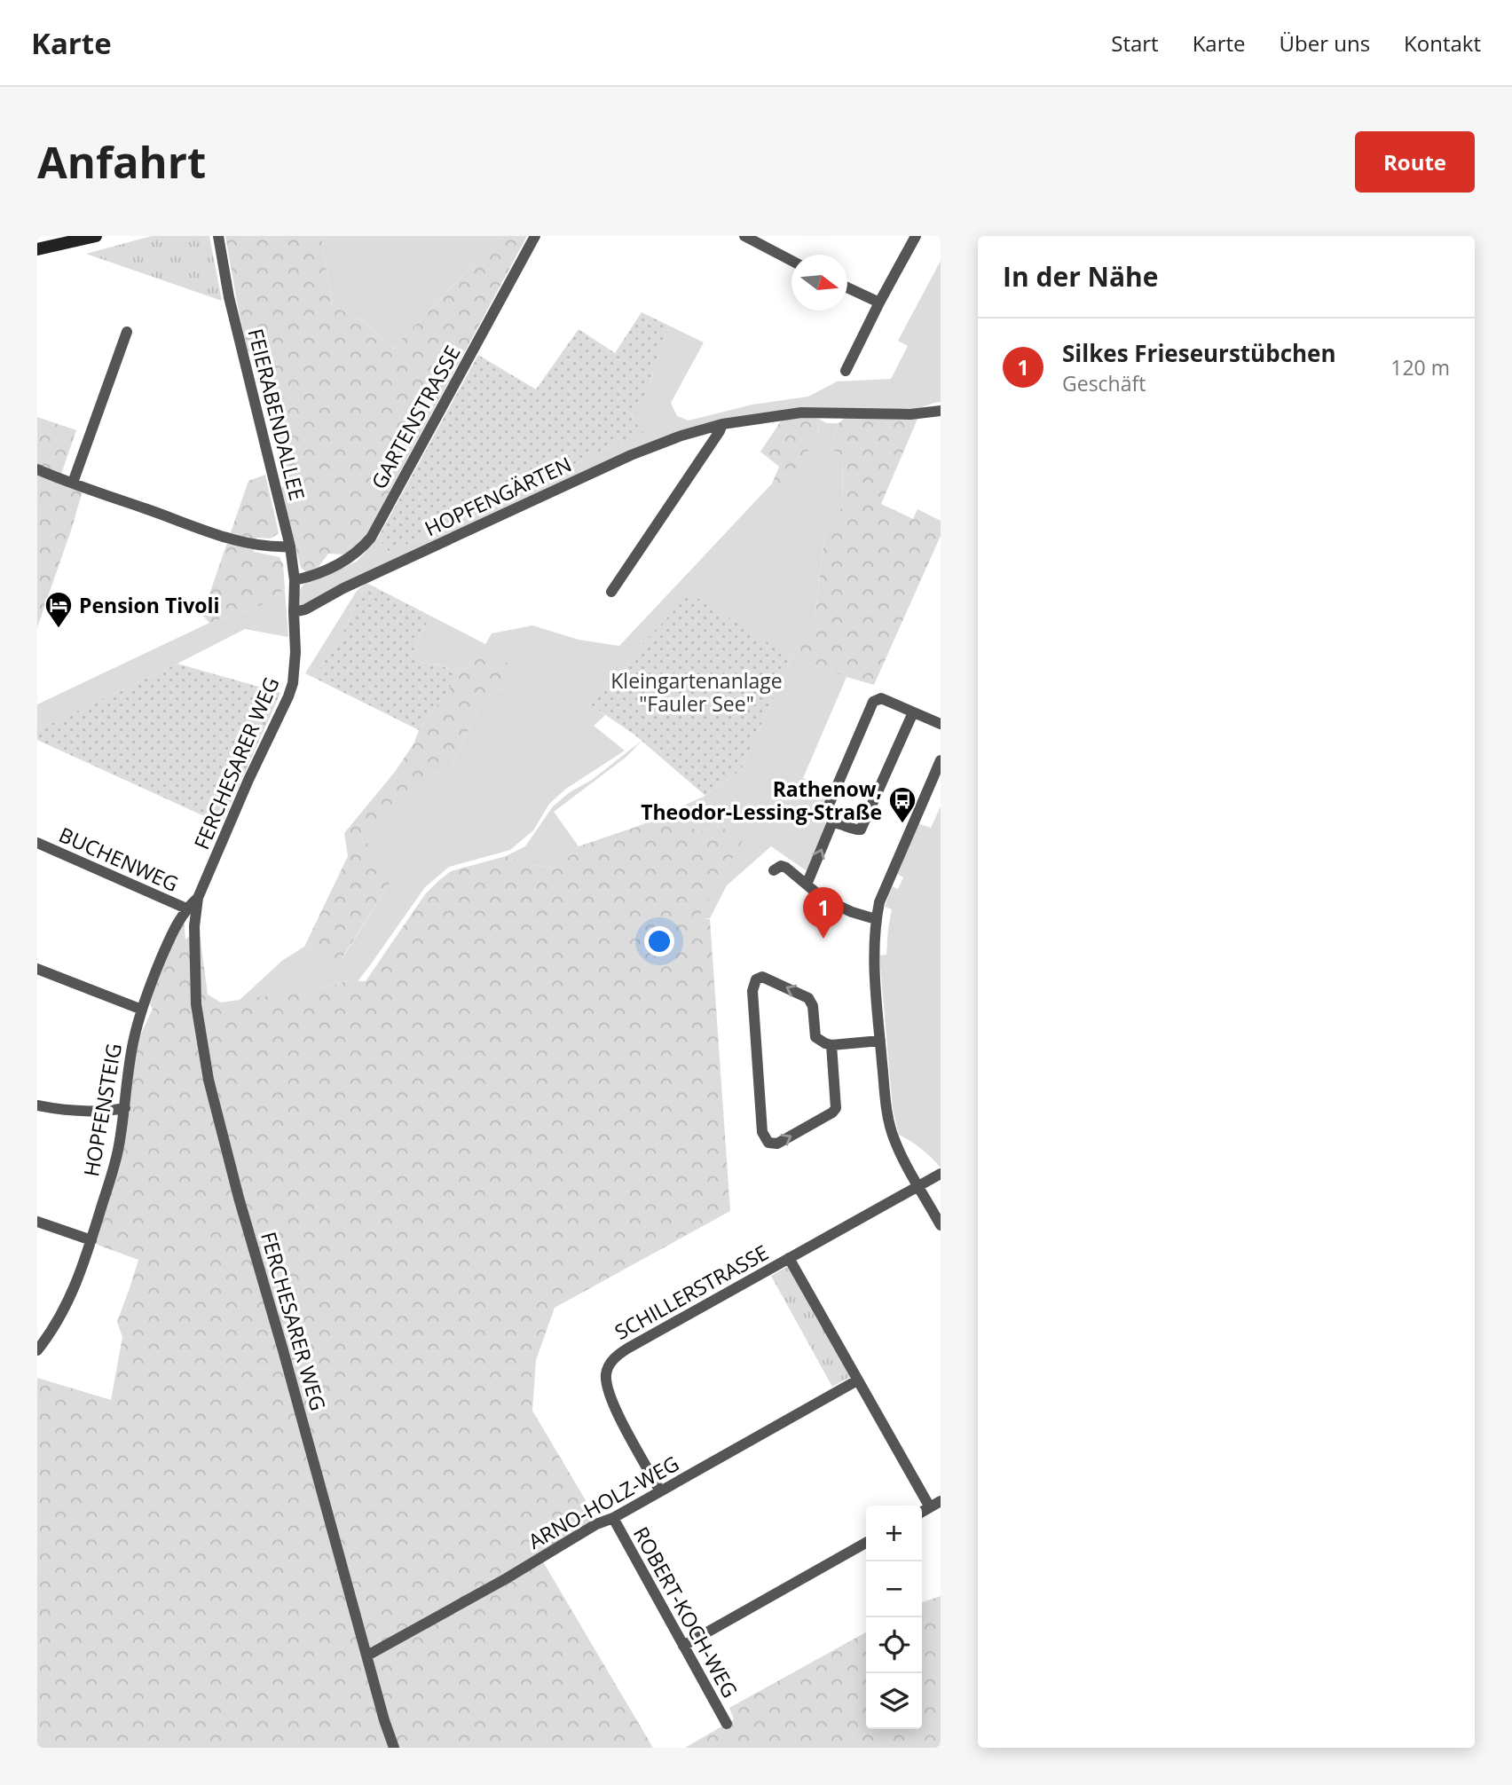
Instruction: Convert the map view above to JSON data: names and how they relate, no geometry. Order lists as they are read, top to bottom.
{
  "streets": {
    "street": [
      "FEIERABENDALLEE",
      "GARTENSTRASSE",
      "HOPFENGÄRTEN",
      "FERCHESARER WEG",
      "BUCHENWEG",
      "HOPFENSTEIG",
      "SCHILLERSTRASSE",
      "ARNO-HOLZ-WEG",
      "ROBERT-KOCH-WEG"
    ]
  },
  "crossings": [
    ["FEIERABENDALLEE", "GARTENSTRASSE"],
    ["FEIERABENDALLEE", "HOPFENGÄRTEN"],
    ["FEIERABENDALLEE", "FERCHESARER WEG"],
    ["HOPFENGÄRTEN", "FERCHESARER WEG"],
    ["FERCHESARER WEG", "BUCHENWEG"],
    ["FERCHESARER WEG", "HOPFENSTEIG"],
    ["FERCHESARER WEG", "ARNO-HOLZ-WEG"],
    ["BUCHENWEG", "HOPFENSTEIG"],
    ["SCHILLERSTRASSE", "ARNO-HOLZ-WEG"],
    ["ARNO-HOLZ-WEG", "ROBERT-KOCH-WEG"]
  ],
  "parks": ["Kleingartenanlage \"Fauler See\""],
  "places": {
    "hotel": ["Pension Tivoli"],
    "bus stop": ["Rathenow, Theodor-Lessing-Straße"]
  },
  "north": "right",
  "page": {
    "header": "Karte",
    "nav": [
      "Start",
      "Karte",
      "Über uns",
      "Kontakt"
    ],
    "buttons": "Route",
    "title": "Anfahrt",
    "heading": "In der Nähe",
    "list": [
      {
        "mark": "1",
        "name": "Silkes Frieseurstübchen",
        "note": "Geschäft",
        "value": "120 m"
      }
    ],
    "pins": "1",
    "map_buttons": ["+", "−"]
  }
}
